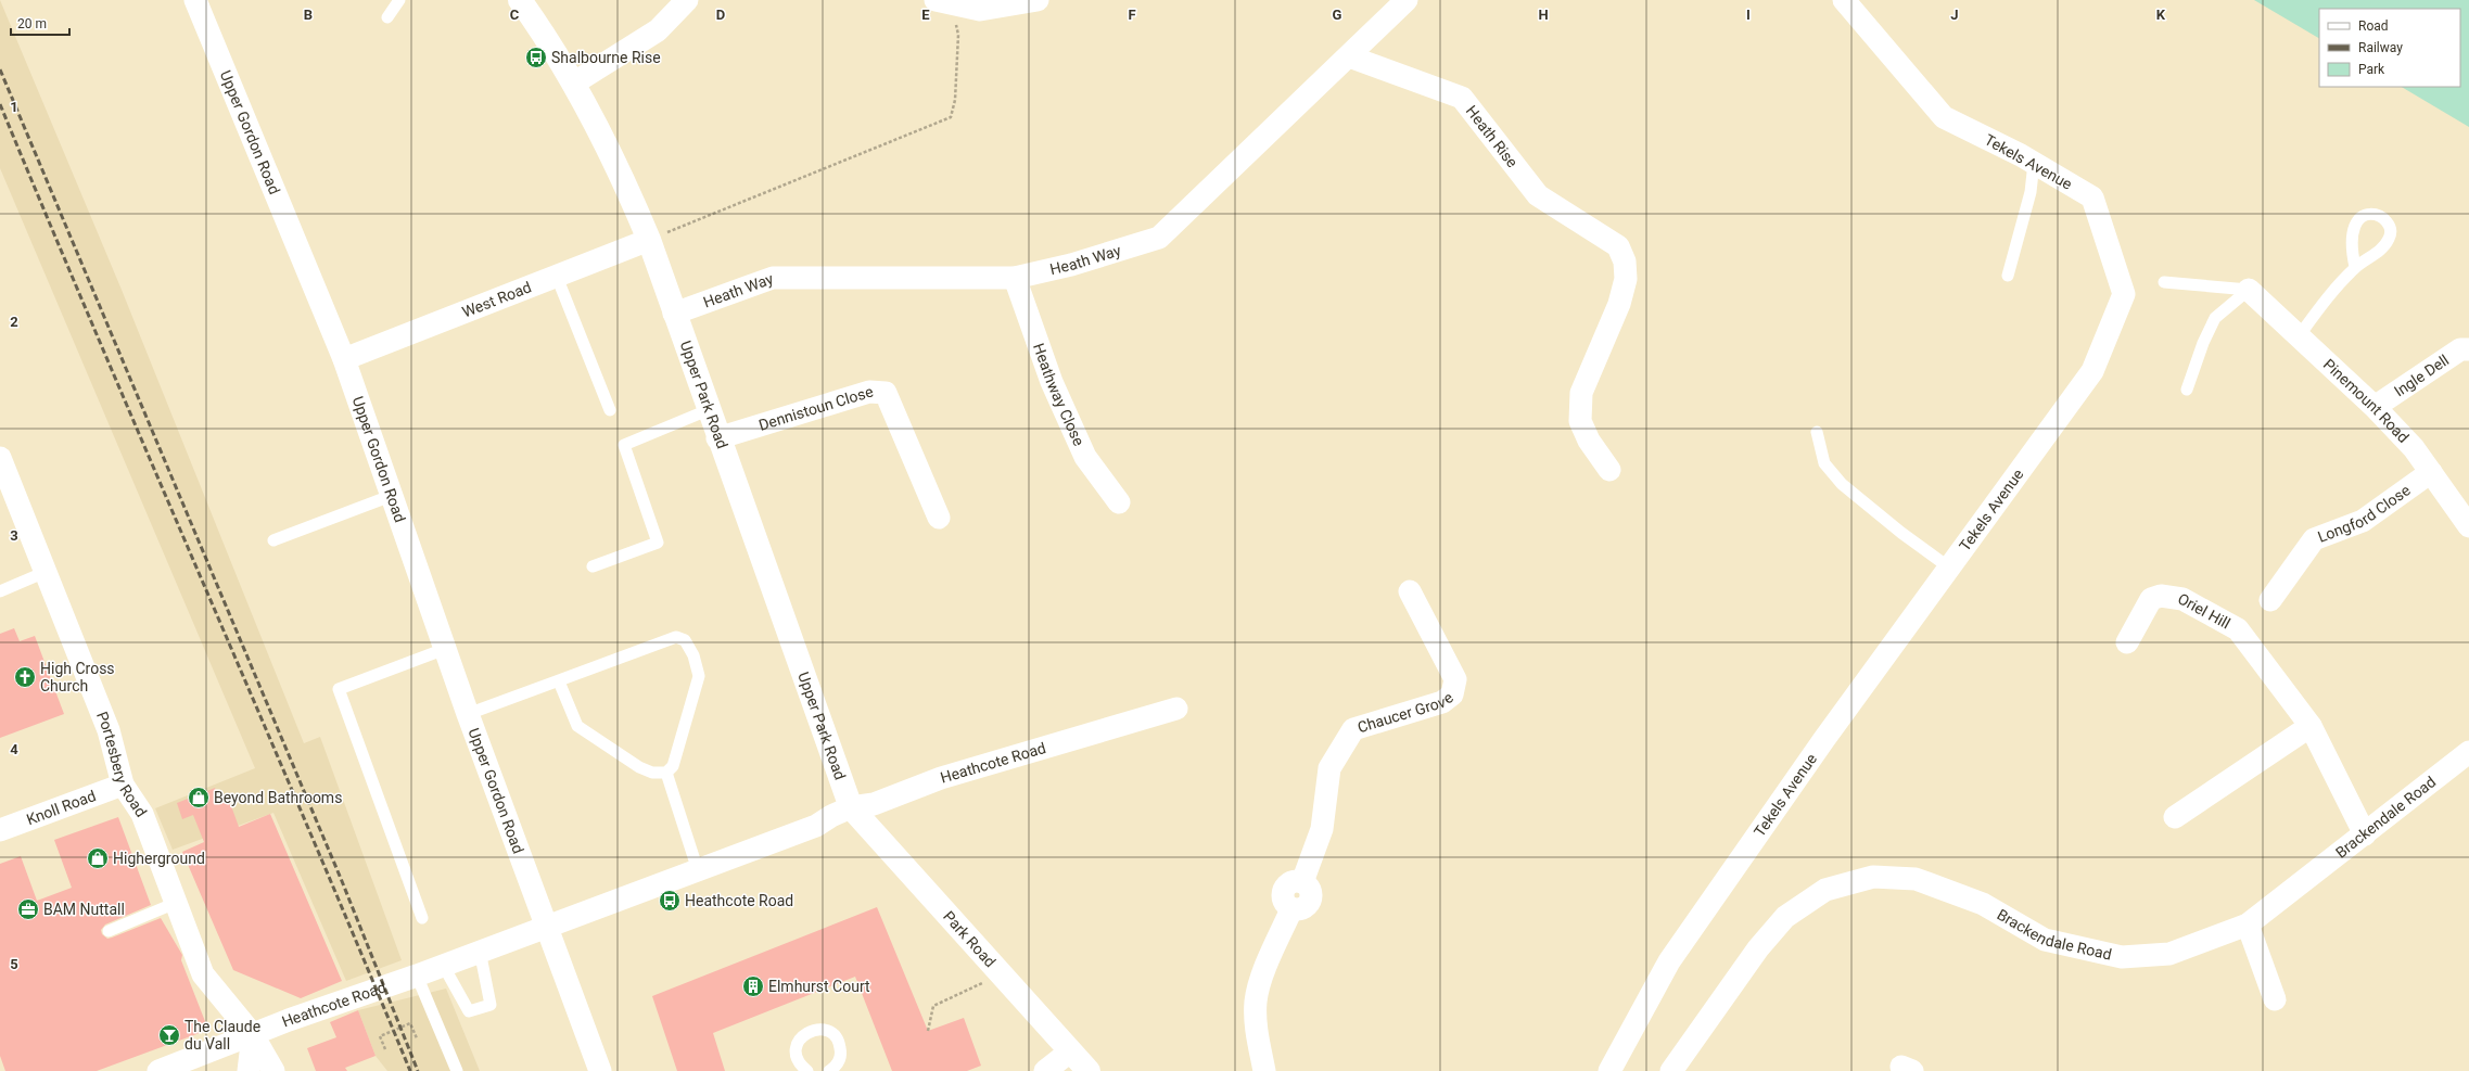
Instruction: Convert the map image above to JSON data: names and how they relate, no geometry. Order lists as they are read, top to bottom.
{
  "streets": {
    "street": [
      "Upper Gordon Road",
      "Heath Rise",
      "Tekels Avenue",
      "Heath Way",
      "West Road",
      "Ingle Dell",
      "Heathway Close",
      "Upper Park Road",
      "Pinemount Road",
      "Dennistoun Close",
      "Longford Close",
      "Oriel Hill",
      "Chaucer Grove",
      "Heathcote Road",
      "Portesbery Road",
      "Knoll Road",
      "Brackendale Road",
      "Park Road"
    ]
  },
  "crossings": [
    ["Upper Gordon Road", "West Road"],
    ["Upper Gordon Road", "Heathcote Road"],
    ["Heath Rise", "Heath Way"],
    ["Heath Way", "Heathway Close"],
    ["Heath Way", "Upper Park Road"],
    ["West Road", "Upper Park Road"],
    ["Ingle Dell", "Pinemount Road"],
    ["Upper Park Road", "Dennistoun Close"],
    ["Upper Park Road", "Heathcote Road"],
    ["Upper Park Road", "Park Road"],
    ["Pinemount Road", "Longford Close"],
    ["Oriel Hill", "Brackendale Road"],
    ["Heathcote Road", "Portesbery Road"],
    ["Heathcote Road", "Park Road"],
    ["Portesbery Road", "Knoll Road"]
  ],
  "places": {
    "bus stop": ["Shalbourne Rise", "Heathcote Road"],
    "church": ["High Cross Church"],
    "shop": ["Beyond Bathrooms", "Higherground"],
    "office": ["BAM Nuttall"],
    "building": ["Elmhurst Court"],
    "bar": ["The Claude du Vall"]
  },
  "legend": ["Road", "Railway", "Park"],
  "scale_bar": "20 m",
  "grid": {
    "columns": [
      "B",
      "C",
      "D",
      "E",
      "F",
      "G",
      "H",
      "I",
      "J",
      "K"
    ],
    "rows": [
      "1",
      "2",
      "3",
      "4",
      "5"
    ]
  }
}
